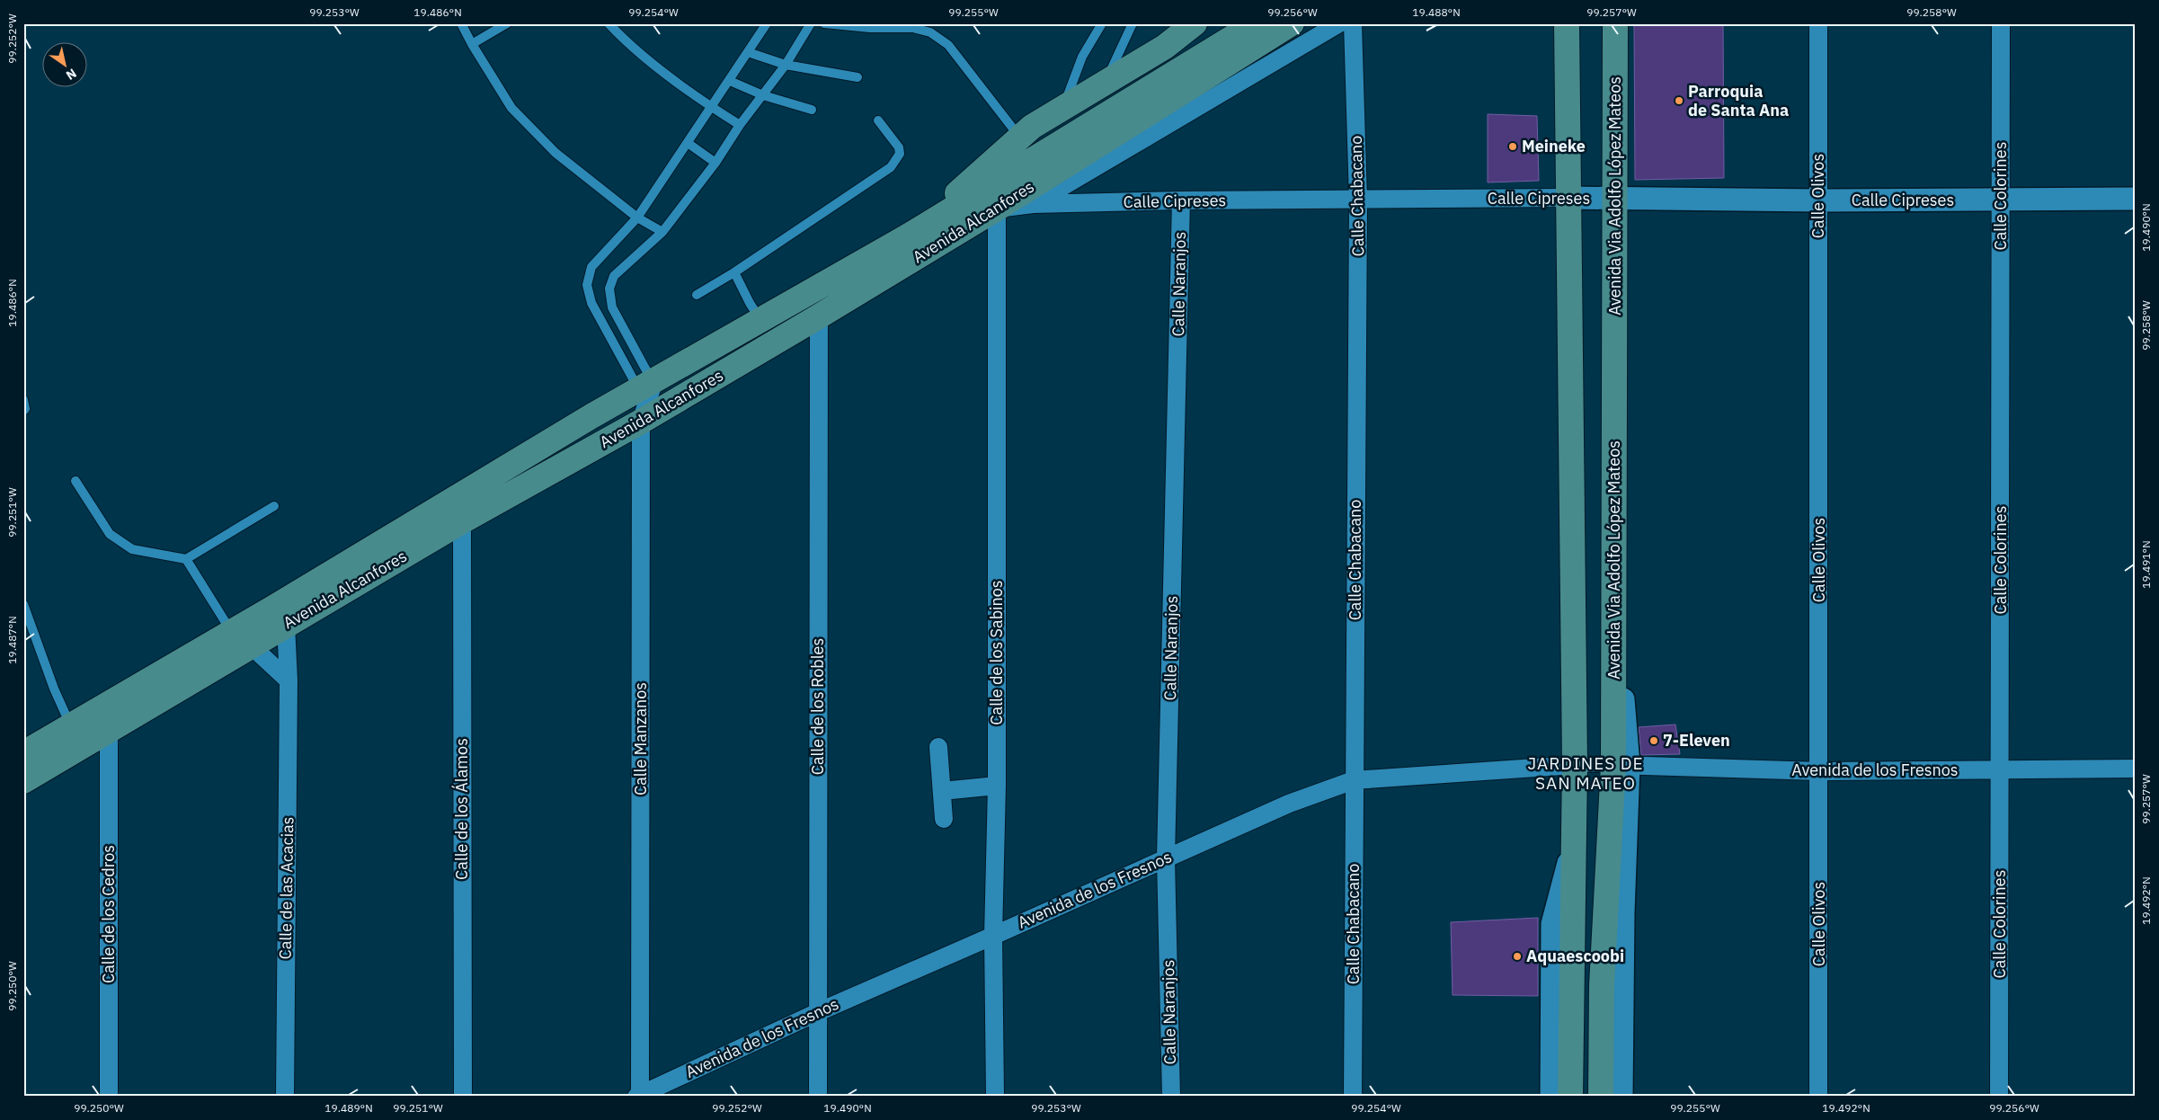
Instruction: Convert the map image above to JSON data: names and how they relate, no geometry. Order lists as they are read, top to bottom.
{
  "streets": {
    "main road": ["Avenida Via Adolfo López Mateos", "Avenida Alcanfores"],
    "street": [
      "Calle Chabacano",
      "Calle Olivos",
      "Calle Colorines",
      "Calle Cipreses",
      "Calle Naranjos",
      "Calle de los Sabinos",
      "Calle de los Robles",
      "Calle Manzanos",
      "Avenida de los Fresnos",
      "Calle de los Álamos",
      "Calle de las Acacias",
      "Calle de los Cedros"
    ]
  },
  "crossings": [
    ["Calle Chabacano", "Calle Cipreses"],
    ["Calle Chabacano", "Avenida de los Fresnos"],
    ["Avenida Via Adolfo López Mateos", "Calle Cipreses"],
    ["Avenida Via Adolfo López Mateos", "Avenida de los Fresnos"],
    ["Calle Olivos", "Calle Cipreses"],
    ["Calle Olivos", "Avenida de los Fresnos"],
    ["Calle Colorines", "Calle Cipreses"],
    ["Calle Colorines", "Avenida de los Fresnos"],
    ["Calle Cipreses", "Avenida Alcanfores"],
    ["Calle Cipreses", "Calle Naranjos"],
    ["Calle Cipreses", "Calle de los Sabinos"],
    ["Avenida Alcanfores", "Calle de los Sabinos"],
    ["Avenida Alcanfores", "Calle de los Robles"],
    ["Avenida Alcanfores", "Calle Manzanos"],
    ["Avenida Alcanfores", "Calle de los Álamos"],
    ["Avenida Alcanfores", "Calle de las Acacias"],
    ["Avenida Alcanfores", "Calle de los Cedros"],
    ["Calle Naranjos", "Avenida de los Fresnos"],
    ["Calle de los Sabinos", "Avenida de los Fresnos"],
    ["Calle de los Robles", "Avenida de los Fresnos"],
    ["Calle Manzanos", "Avenida de los Fresnos"]
  ],
  "districts": ["JARDINES DE SAN MATEO"],
  "places": [
    "Parroquia de Santa Ana",
    "Meineke",
    "7-Eleven",
    "Aquaescoobi"
  ],
  "north": "bottom right",
  "coordinates": [
    "99.253°W",
    "19.486°N",
    "99.254°W",
    "99.255°W",
    "99.256°W",
    "19.488°N",
    "99.257°W",
    "99.258°W",
    "99.252°W",
    "19.490°N",
    "99.251°W",
    "19.491°N",
    "19.487°N",
    "19.492°N",
    "99.250°W",
    "19.489°N"
  ]
}
